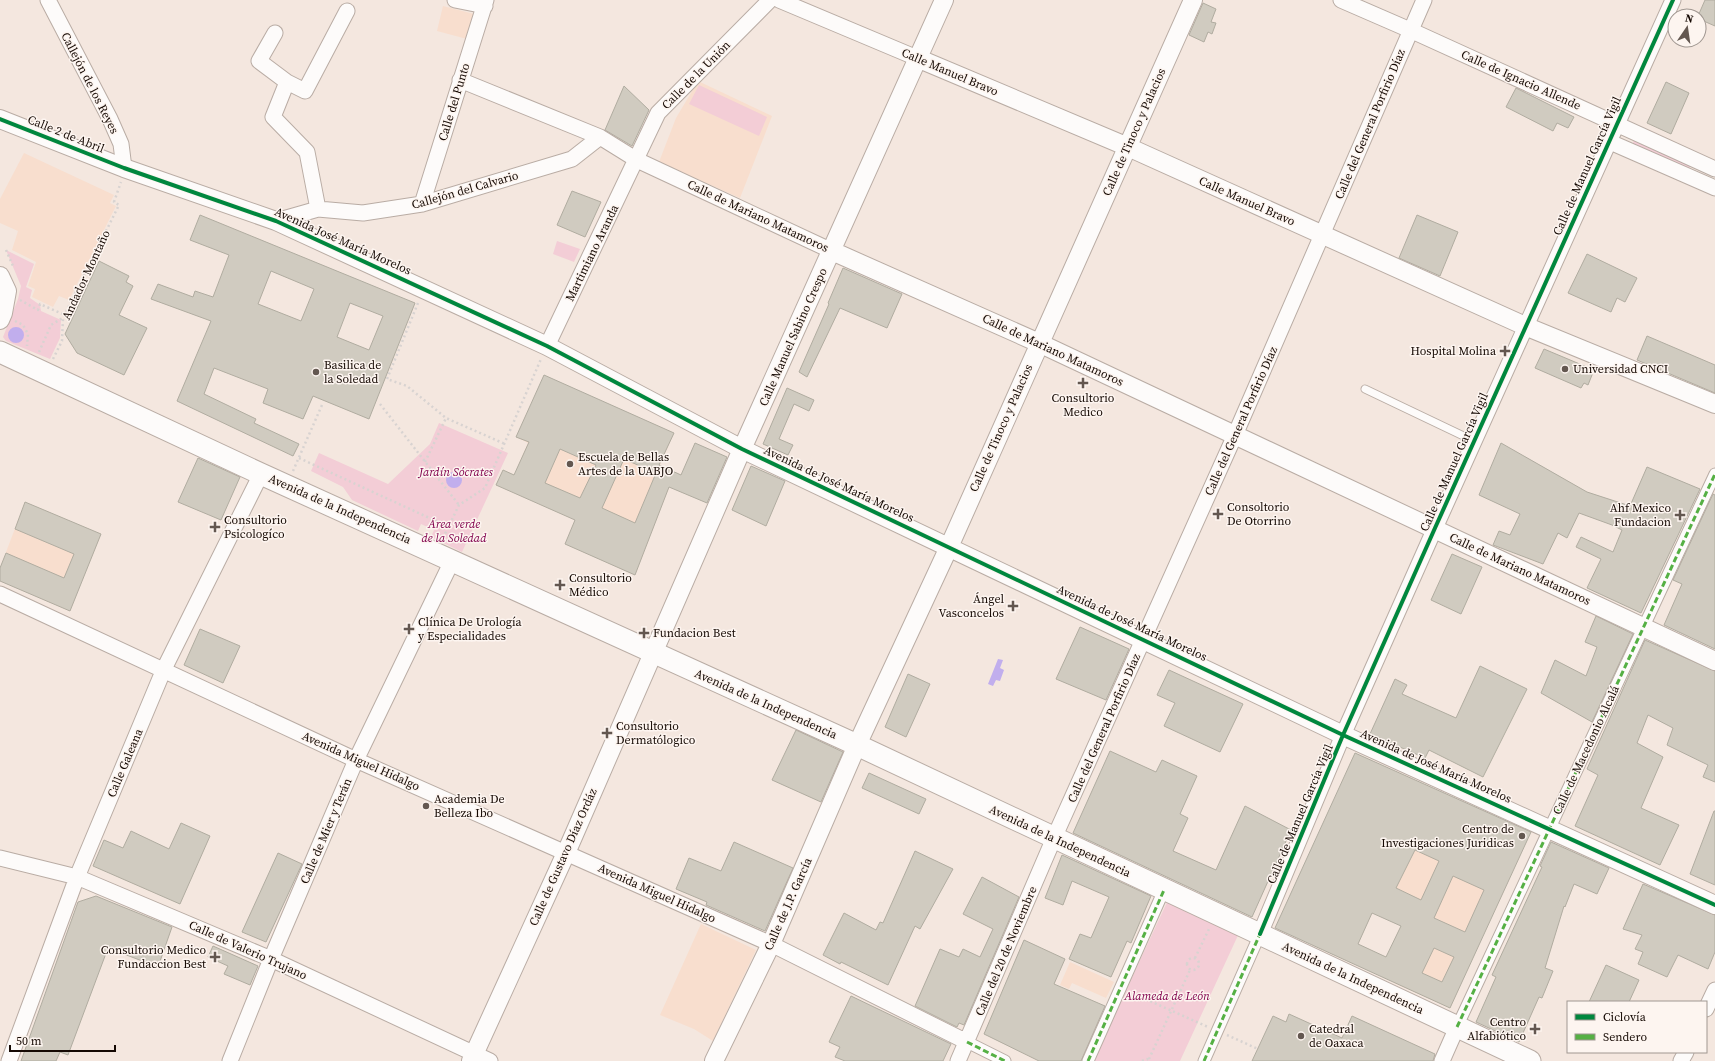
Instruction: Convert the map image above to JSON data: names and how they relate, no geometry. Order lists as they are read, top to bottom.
{
  "streets": {
    "main road": ["Avenida de la Independencia"],
    "street": [
      "Calle Manuel Bravo",
      "Calle de la Unión",
      "Calle de Ignacio Allende",
      "Callejón de los Reyes",
      "Calle del Punto",
      "Calle del General Porfirio Díaz",
      "Calle de Tinoco y Palacios",
      "Calle 2 de Abril",
      "Calle de Manuel García Vigil",
      "Callejón del Calvario",
      "Calle de Mariano Matamoros",
      "Avenida José María Morelos",
      "Martimiano Aranda",
      "Calle Manuel Sabino Crespo",
      "Avenida de José María Morelos",
      "Calle de Macedonio Alcalá",
      "Avenida Miguel Hidalgo",
      "Calle Galeana",
      "Calle de Mier y Terán",
      "Calle de Gustavo Díaz Ordáz",
      "Calle de J.P. García",
      "Calle de Valerio Trujano",
      "Calle del 20 de Noviembre"
    ],
    "path": ["Andador Montaño"]
  },
  "crossings": [
    ["Calle Manuel Bravo", "Calle del General Porfirio Díaz"],
    ["Calle Manuel Bravo", "Calle de Tinoco y Palacios"],
    ["Calle Manuel Bravo", "Calle de Manuel García Vigil"],
    ["Calle Manuel Bravo", "Calle Manuel Sabino Crespo"],
    ["Calle de la Unión", "Calle de Mariano Matamoros"],
    ["Calle de la Unión", "Martimiano Aranda"],
    ["Calle de Ignacio Allende", "Calle del General Porfirio Díaz"],
    ["Calle de Ignacio Allende", "Calle de Manuel García Vigil"],
    ["Callejón de los Reyes", "Calle 2 de Abril"],
    ["Callejón de los Reyes", "Avenida José María Morelos"],
    ["Callejón de los Reyes", "Andador Montaño"],
    ["Calle del Punto", "Callejón del Calvario"],
    ["Calle del Punto", "Calle de Mariano Matamoros"],
    ["Calle del General Porfirio Díaz", "Calle de Mariano Matamoros"],
    ["Calle del General Porfirio Díaz", "Avenida de José María Morelos"],
    ["Calle del General Porfirio Díaz", "Avenida de la Independencia"],
    ["Calle del General Porfirio Díaz", "Calle del 20 de Noviembre"],
    ["Calle de Tinoco y Palacios", "Calle de Mariano Matamoros"],
    ["Calle de Tinoco y Palacios", "Avenida de José María Morelos"],
    ["Calle de Tinoco y Palacios", "Avenida de la Independencia"],
    ["Calle de Tinoco y Palacios", "Calle de J.P. García"],
    ["Calle 2 de Abril", "Avenida José María Morelos"],
    ["Calle 2 de Abril", "Andador Montaño"],
    ["Calle de Manuel García Vigil", "Calle de Mariano Matamoros"],
    ["Calle de Manuel García Vigil", "Avenida de José María Morelos"],
    ["Calle de Manuel García Vigil", "Avenida de la Independencia"],
    ["Callejón del Calvario", "Calle de Mariano Matamoros"],
    ["Callejón del Calvario", "Avenida José María Morelos"],
    ["Calle de Mariano Matamoros", "Martimiano Aranda"],
    ["Calle de Mariano Matamoros", "Calle Manuel Sabino Crespo"],
    ["Calle de Mariano Matamoros", "Calle de Macedonio Alcalá"],
    ["Avenida José María Morelos", "Martimiano Aranda"],
    ["Avenida José María Morelos", "Andador Montaño"],
    ["Avenida José María Morelos", "Avenida de José María Morelos"],
    ["Martimiano Aranda", "Avenida de José María Morelos"],
    ["Andador Montaño", "Avenida de la Independencia"],
    ["Calle Manuel Sabino Crespo", "Avenida de José María Morelos"],
    ["Calle Manuel Sabino Crespo", "Avenida de la Independencia"],
    ["Calle Manuel Sabino Crespo", "Calle de Gustavo Díaz Ordáz"],
    ["Avenida de José María Morelos", "Calle de Macedonio Alcalá"],
    ["Avenida de la Independencia", "Calle de Macedonio Alcalá"],
    ["Avenida de la Independencia", "Calle Galeana"],
    ["Avenida de la Independencia", "Calle de Mier y Terán"],
    ["Avenida de la Independencia", "Calle de Gustavo Díaz Ordáz"],
    ["Avenida de la Independencia", "Calle de J.P. García"],
    ["Avenida de la Independencia", "Calle del 20 de Noviembre"],
    ["Avenida Miguel Hidalgo", "Calle Galeana"],
    ["Avenida Miguel Hidalgo", "Calle de Mier y Terán"],
    ["Avenida Miguel Hidalgo", "Calle de Gustavo Díaz Ordáz"],
    ["Avenida Miguel Hidalgo", "Calle de J.P. García"],
    ["Avenida Miguel Hidalgo", "Calle del 20 de Noviembre"],
    ["Calle Galeana", "Calle de Valerio Trujano"],
    ["Calle de Mier y Terán", "Calle de Valerio Trujano"],
    ["Calle de Gustavo Díaz Ordáz", "Calle de Valerio Trujano"]
  ],
  "parks": ["Jardín Sócrates", "Área verde de la Soledad", "Alameda de León"],
  "places": {
    "health": [
      "Hospital Molina",
      "Consultorio Medico",
      "Consoltorio De Otorrino",
      "Ahf Mexico Fundacion",
      "Consultorio Psicologíco",
      "Consultorio Médico",
      "Ángel Vasconcelos",
      "Clínica De Urología y Especialidades",
      "Fundacion Best",
      "Consultorio Dermatólogico",
      "Consultorio Medico Fundaccion Best",
      "Centro Alfabiótico"
    ],
    "other": [
      "Universidad CNCI",
      "Basilica de la Soledad",
      "Escuela de Bellas Artes de la UABJO",
      "Academia De Belleza Ibo",
      "Centro de Investigaciones Juridicas",
      "Catedral de Oaxaca"
    ]
  },
  "legend": ["Ciclovía", "Sendero"],
  "scale_bar": "50 m",
  "north": "top"
}
